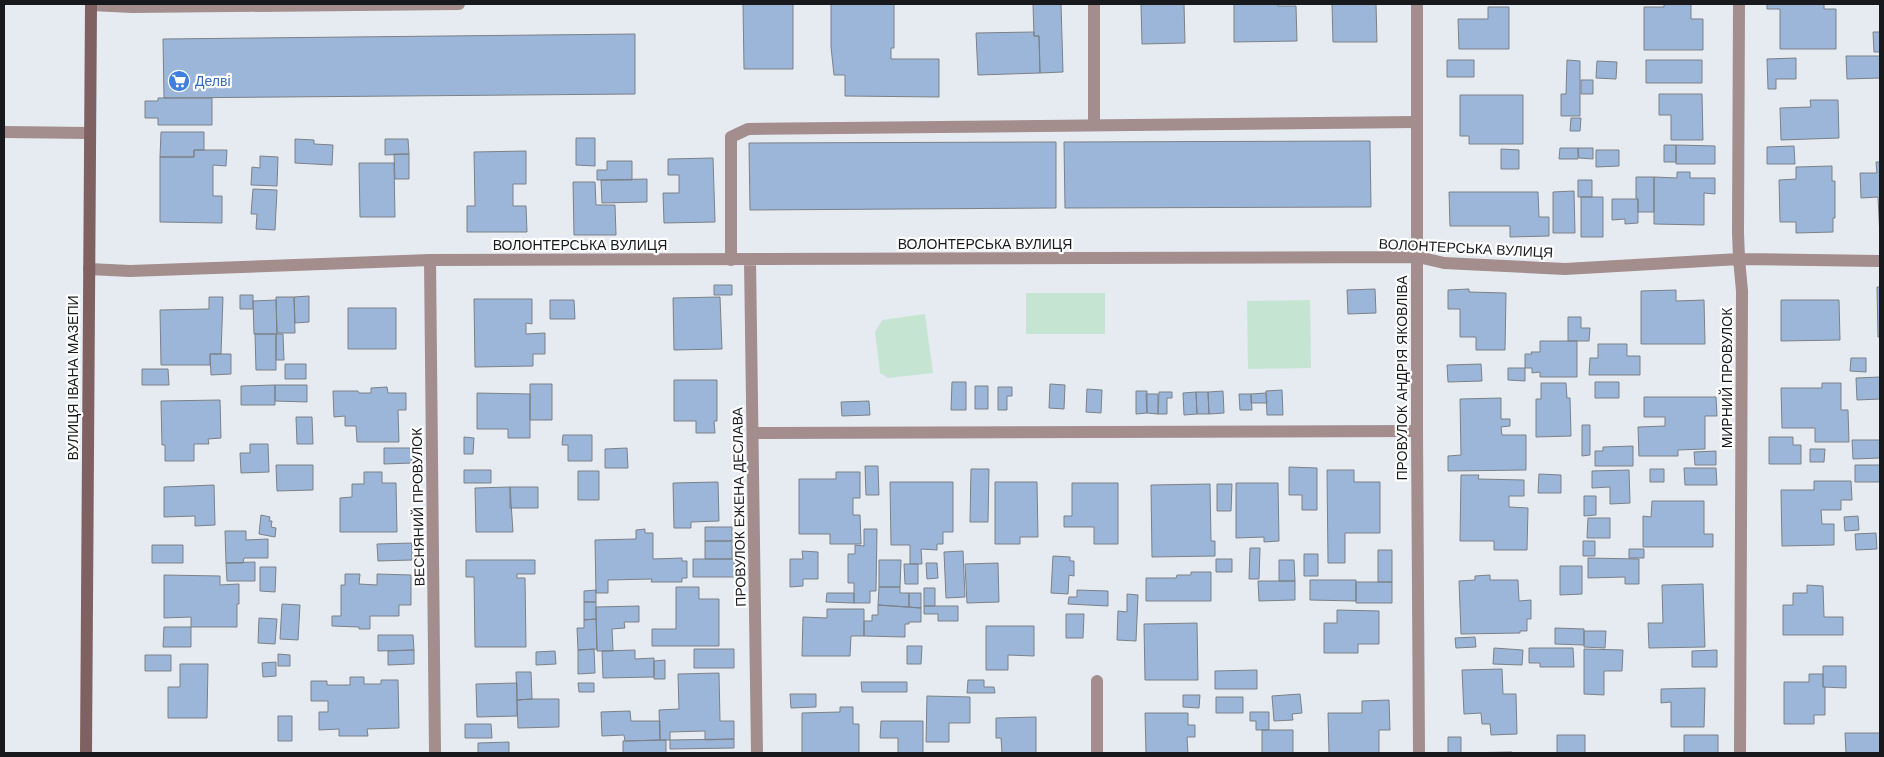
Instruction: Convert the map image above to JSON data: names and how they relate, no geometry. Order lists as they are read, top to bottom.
{
  "streets": {
    "street": [
      "ВОЛОНТЕРСЬКА ВУЛИЦЯ",
      "ВУЛИЦЯ ІВАНА МАЗЕПИ",
      "ПРОВУЛОК АНДРІЯ ЯКОВЛІВА",
      "МИРНИЙ ПРОВУЛОК",
      "ВЕСНЯНИЙ ПРОВУЛОК",
      "ПРОВУЛОК ЕЖЕНА ДЕСЛАВА"
    ]
  },
  "crossings": [
    ["ВОЛОНТЕРСЬКА ВУЛИЦЯ", "ВУЛИЦЯ ІВАНА МАЗЕПИ"],
    ["ВОЛОНТЕРСЬКА ВУЛИЦЯ", "ПРОВУЛОК АНДРІЯ ЯКОВЛІВА"],
    ["ВОЛОНТЕРСЬКА ВУЛИЦЯ", "МИРНИЙ ПРОВУЛОК"],
    ["ВОЛОНТЕРСЬКА ВУЛИЦЯ", "ВЕСНЯНИЙ ПРОВУЛОК"],
    ["ВОЛОНТЕРСЬКА ВУЛИЦЯ", "ПРОВУЛОК ЕЖЕНА ДЕСЛАВА"]
  ],
  "places": {
    "supermarket": ["Делві"]
  }
}
